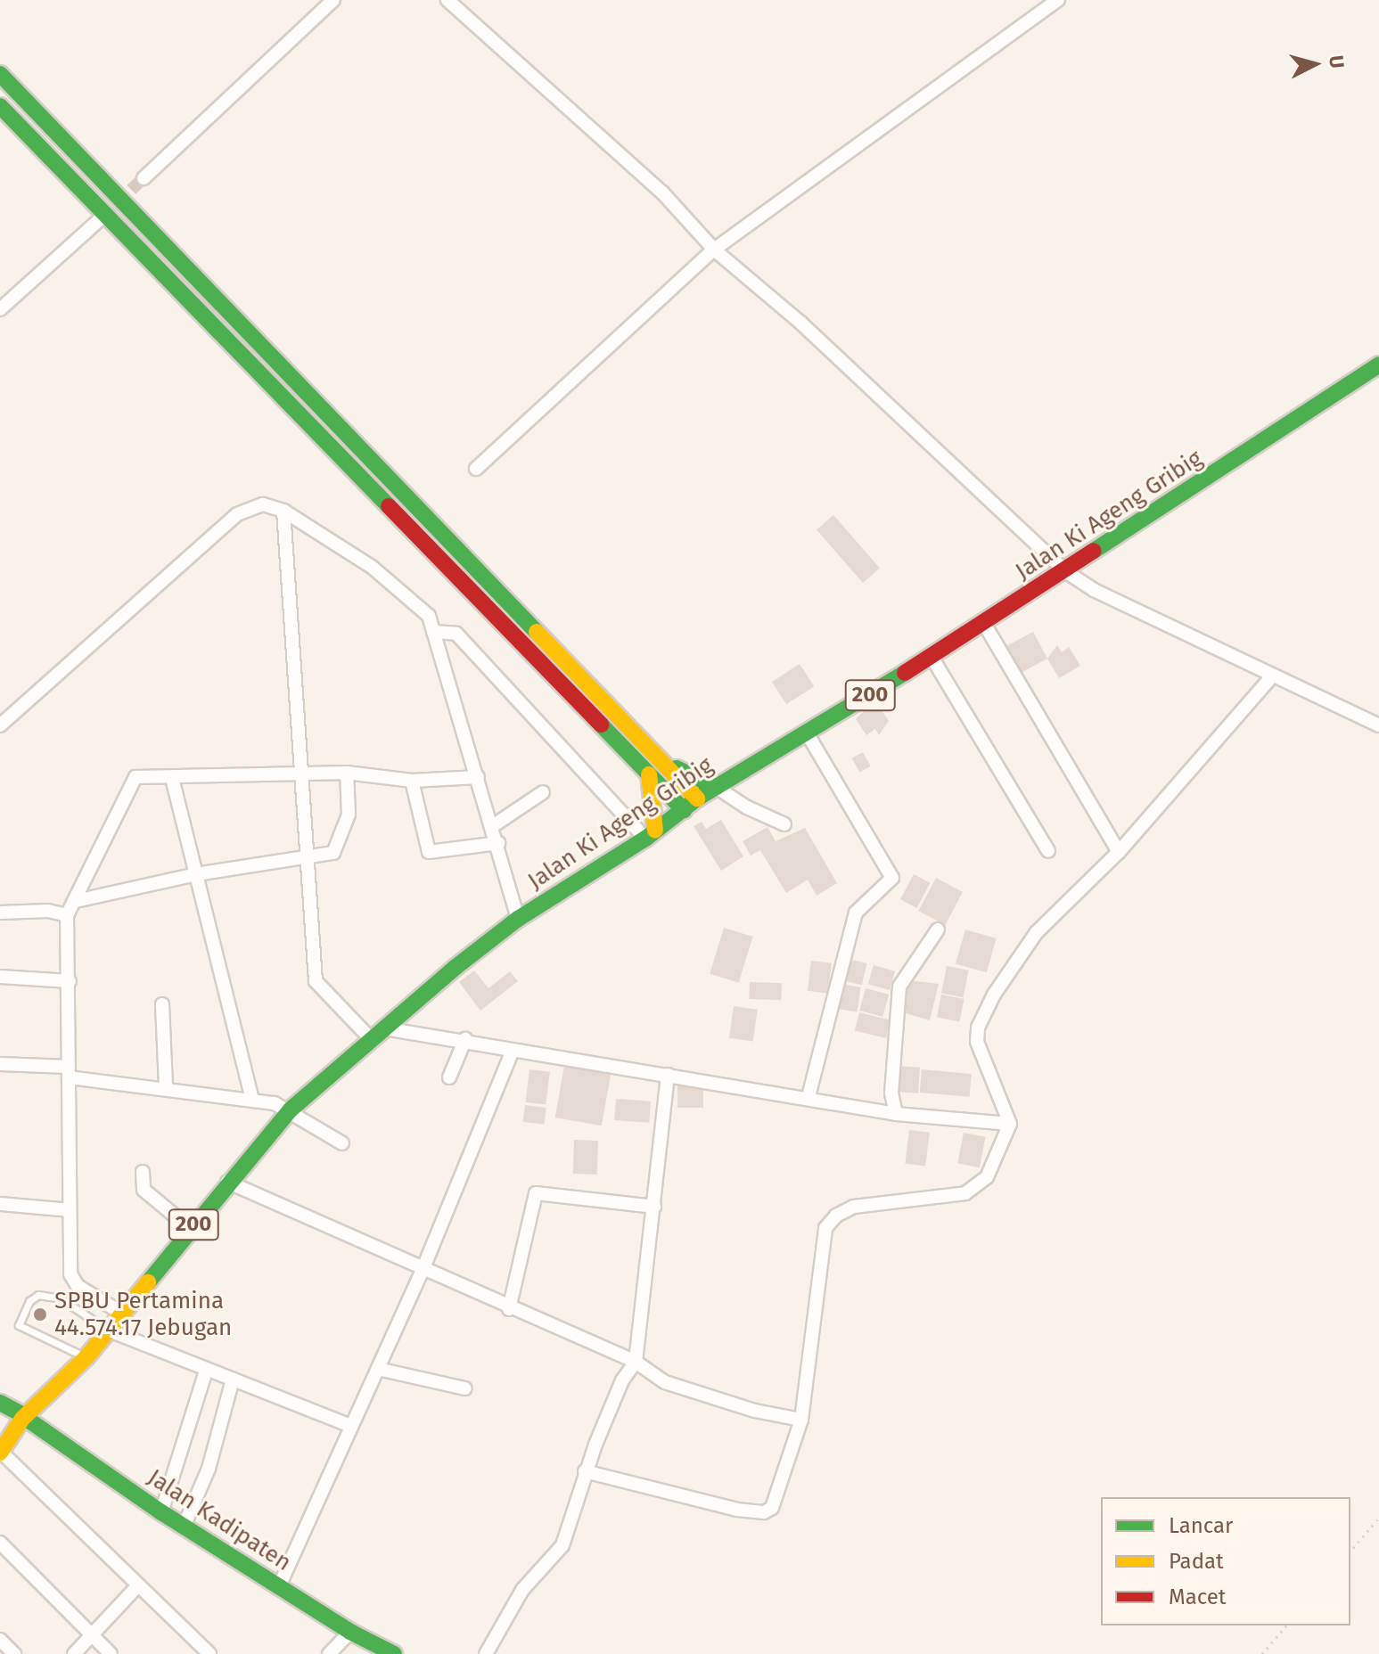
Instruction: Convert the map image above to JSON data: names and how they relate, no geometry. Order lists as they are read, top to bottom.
{
  "streets": {
    "main road": ["Jalan Ki Ageng Gribig", "200", "Jalan Kadipaten"]
  },
  "crossings": [
    ["Jalan Ki Ageng Gribig", "Jalan Kadipaten"]
  ],
  "places": ["SPBU Pertamina 44.574.17 Jebugan"],
  "legend": ["Lancar", "Padat", "Macet"],
  "north": "right"
}
